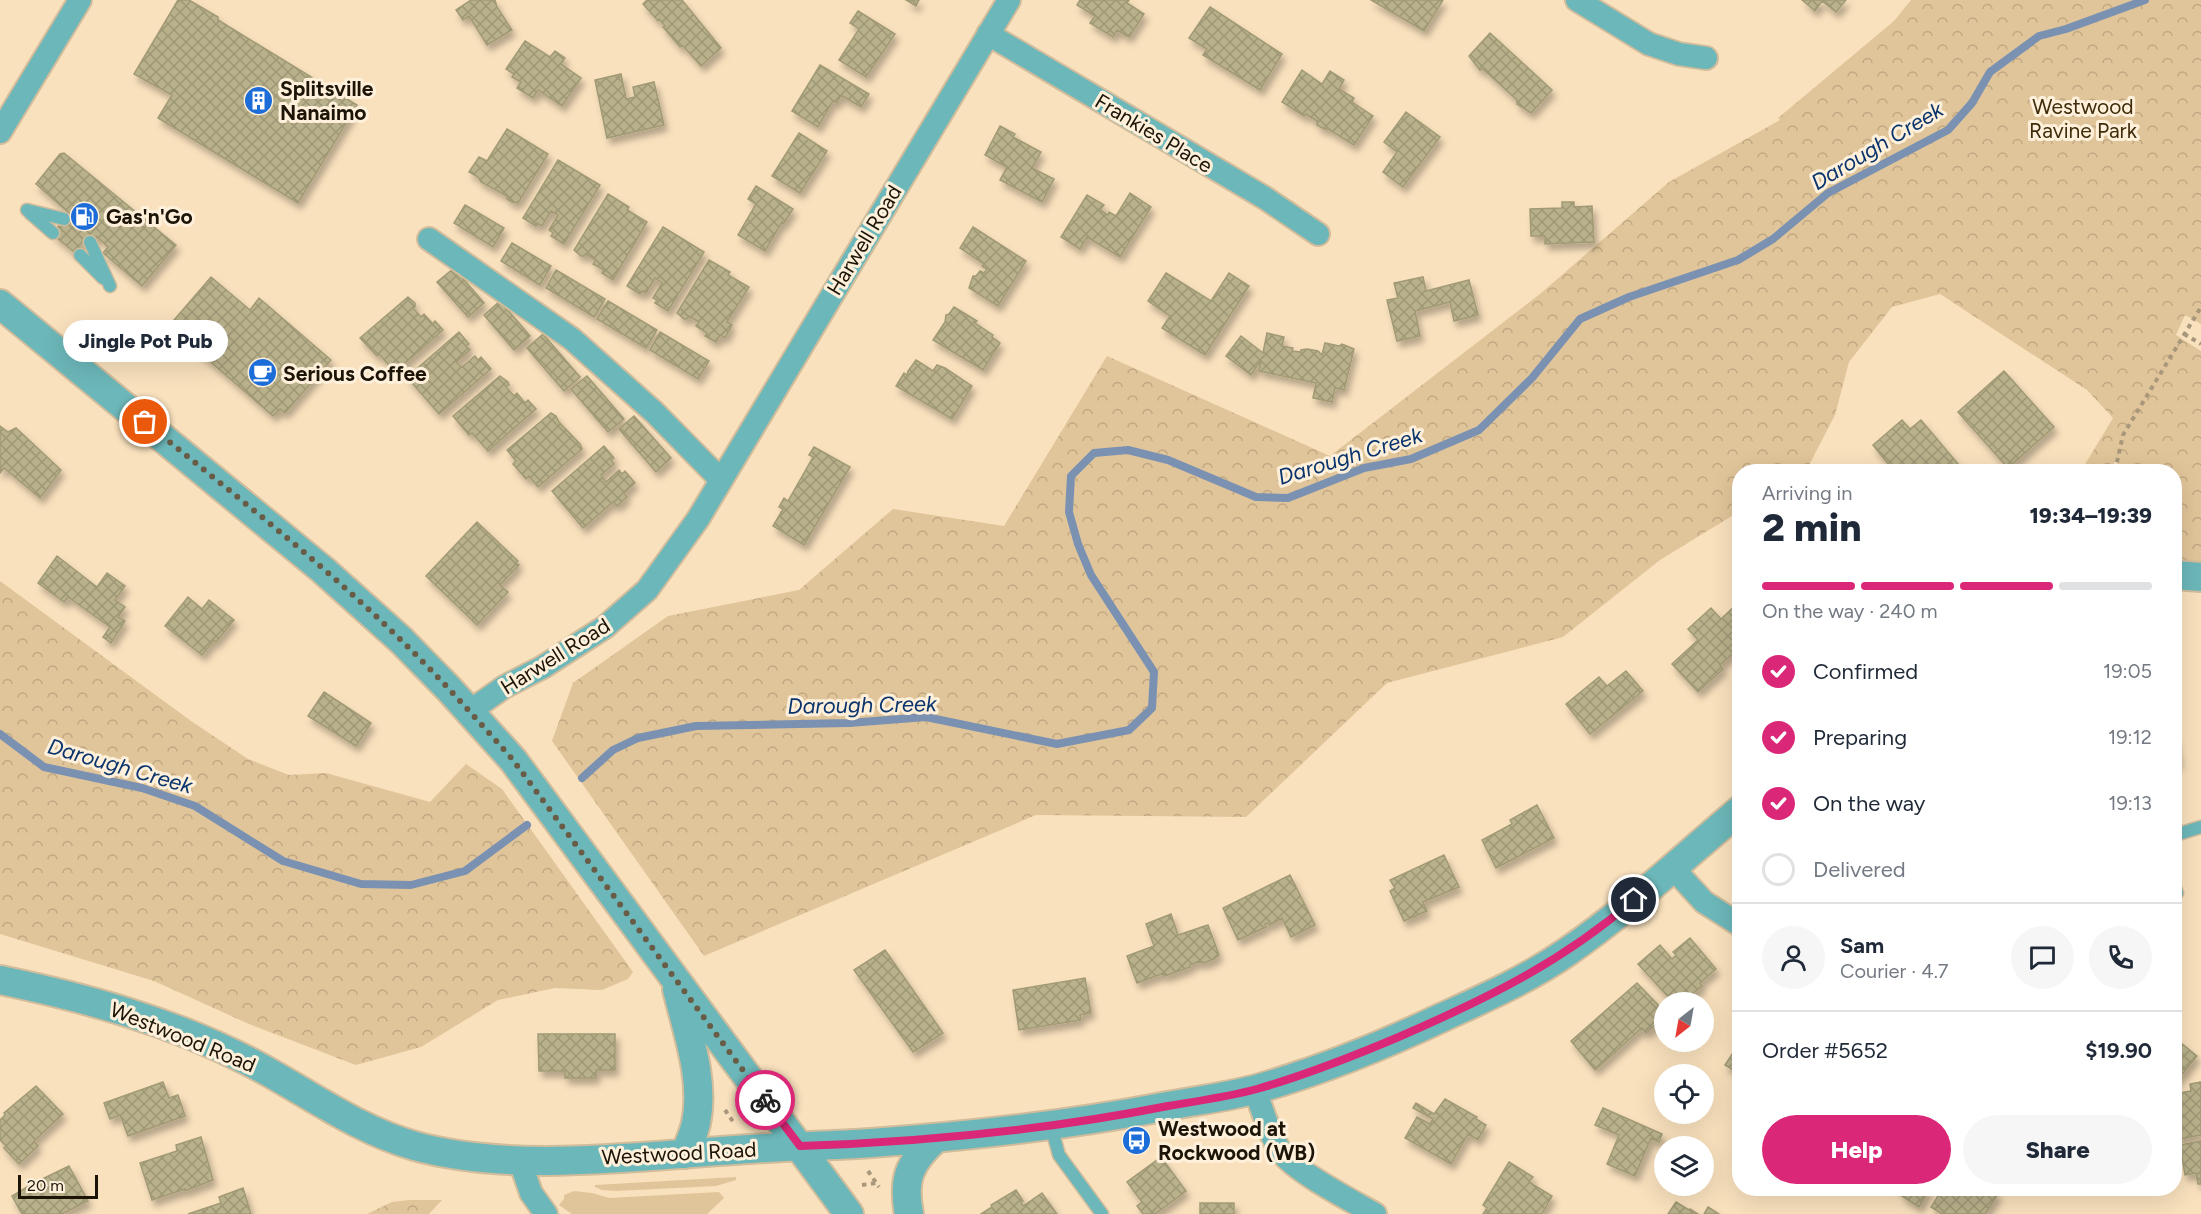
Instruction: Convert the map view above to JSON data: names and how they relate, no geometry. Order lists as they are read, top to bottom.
{
  "streets": {
    "street": ["Frankies Place", "Harwell Road", "Westwood Road"]
  },
  "crossings": [
    ["Frankies Place", "Harwell Road"]
  ],
  "water": ["Darough Creek"],
  "parks": ["Westwood Ravine Park"],
  "places": {
    "building": ["Splitsville Nanaimo"],
    "fuel station": ["Gas'n'Go"],
    "cafe": ["Serious Coffee"],
    "other": ["Jingle Pot Pub"],
    "bus stop": ["Westwood at Rockwood (WB)"]
  },
  "scale_bar": "20 m",
  "north": "bottom left",
  "page": {
    "bubble": "Jingle Pot Pub",
    "heading": ["2 min", "Arriving in", "19:34–19:39"],
    "panel": [
      "Sam",
      "Courier · 4.7",
      "Order #5652",
      "$19.90"
    ],
    "bar": "On the way · 240 m",
    "list": [
      ["Confirmed", "19:05"],
      ["Preparing", "19:12"],
      ["On the way", "19:13"],
      "Delivered"
    ],
    "buttons": ["Help", "Share"],
    "scale": "20 m"
  }
}
